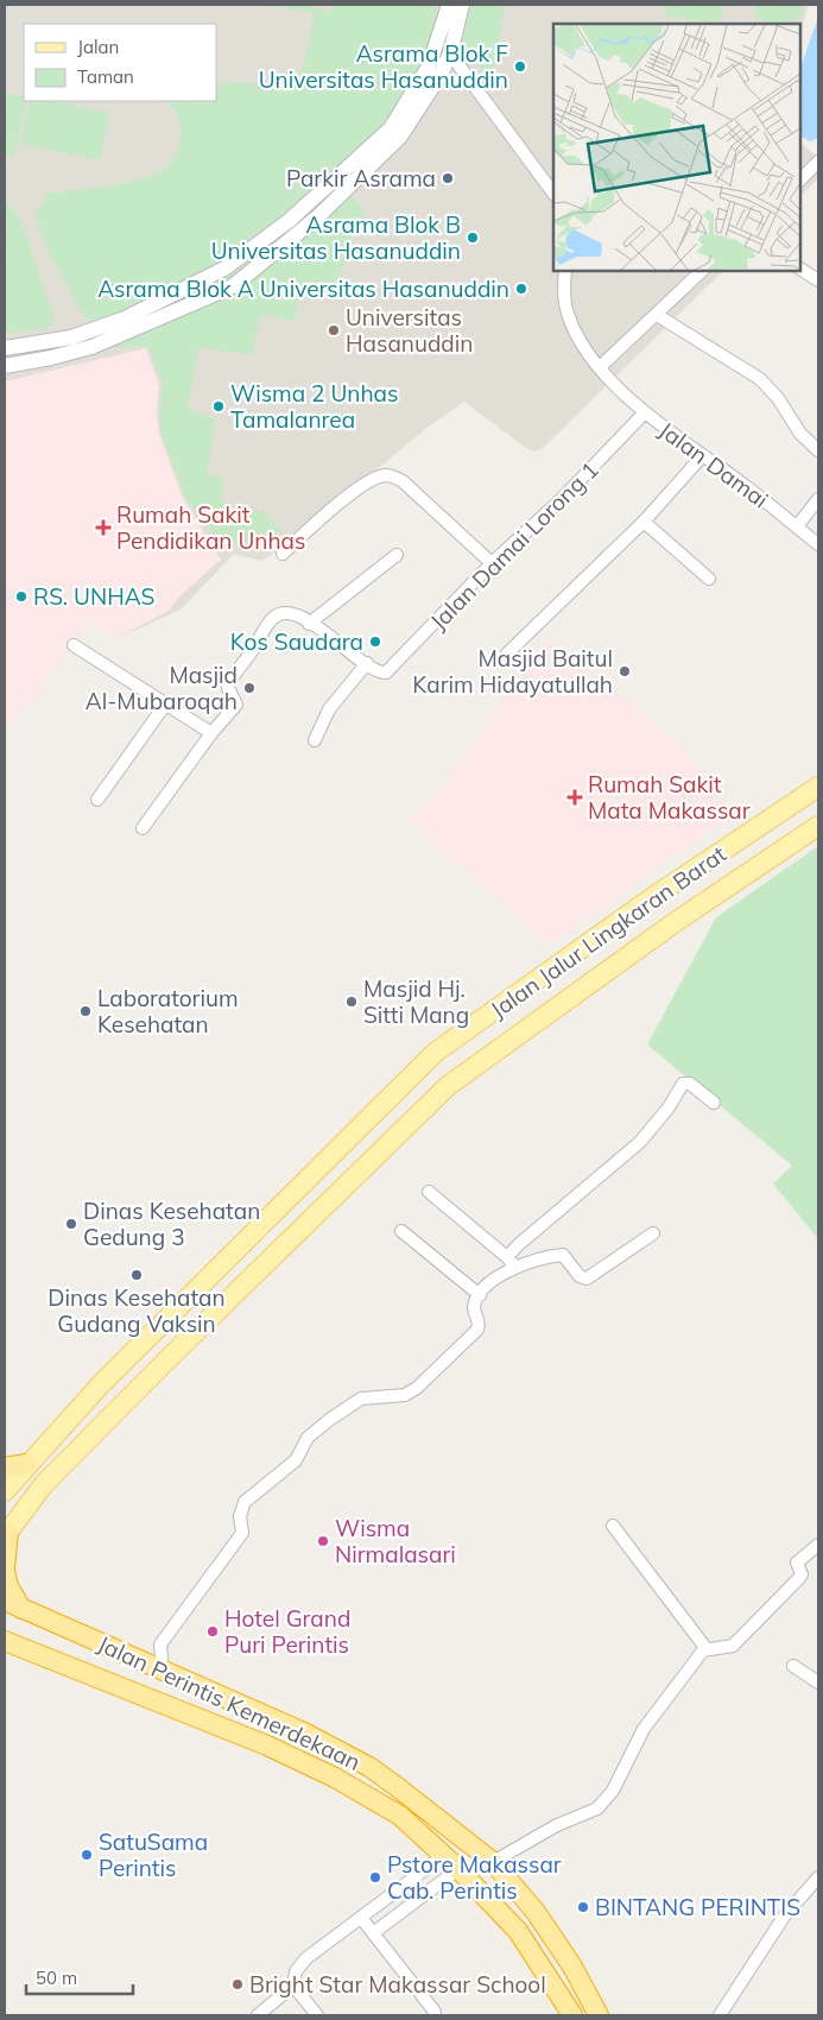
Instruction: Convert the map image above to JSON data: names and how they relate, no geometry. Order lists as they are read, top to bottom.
{
  "streets": {
    "highway": ["Jalan Perintis Kemerdekaan"],
    "main road": ["Jalan Jalur Lingkaran Barat"],
    "street": ["Jalan Damai", "Jalan Damai Lorong 1"]
  },
  "crossings": [
    ["Jalan Damai", "Jalan Damai Lorong 1"]
  ],
  "places": {
    "other": [
      "Asrama Blok F Universitas Hasanuddin",
      "Parkir Asrama",
      "Asrama Blok B Universitas Hasanuddin",
      "Asrama Blok A Universitas Hasanuddin",
      "Universitas Hasanuddin",
      "Wisma 2 Unhas Tamalanrea",
      "RS. UNHAS",
      "Kos Saudara",
      "Masjid Baitul Karim Hidayatullah",
      "Masjid Al-Mubaroqah",
      "Masjid Hj. Sitti Mang",
      "Laboratorium Kesehatan",
      "Dinas Kesehatan Gedung 3",
      "Dinas Kesehatan Gudang Vaksin",
      "Wisma Nirmalasari",
      "Hotel Grand Puri Perintis",
      "SatuSama Perintis",
      "Pstore Makassar Cab. Perintis",
      "BINTANG PERINTIS",
      "Bright Star Makassar School"
    ],
    "health": ["Rumah Sakit Pendidikan Unhas", "Rumah Sakit Mata Makassar"]
  },
  "legend": ["Jalan", "Taman"],
  "scale_bar": "50 m"
}
